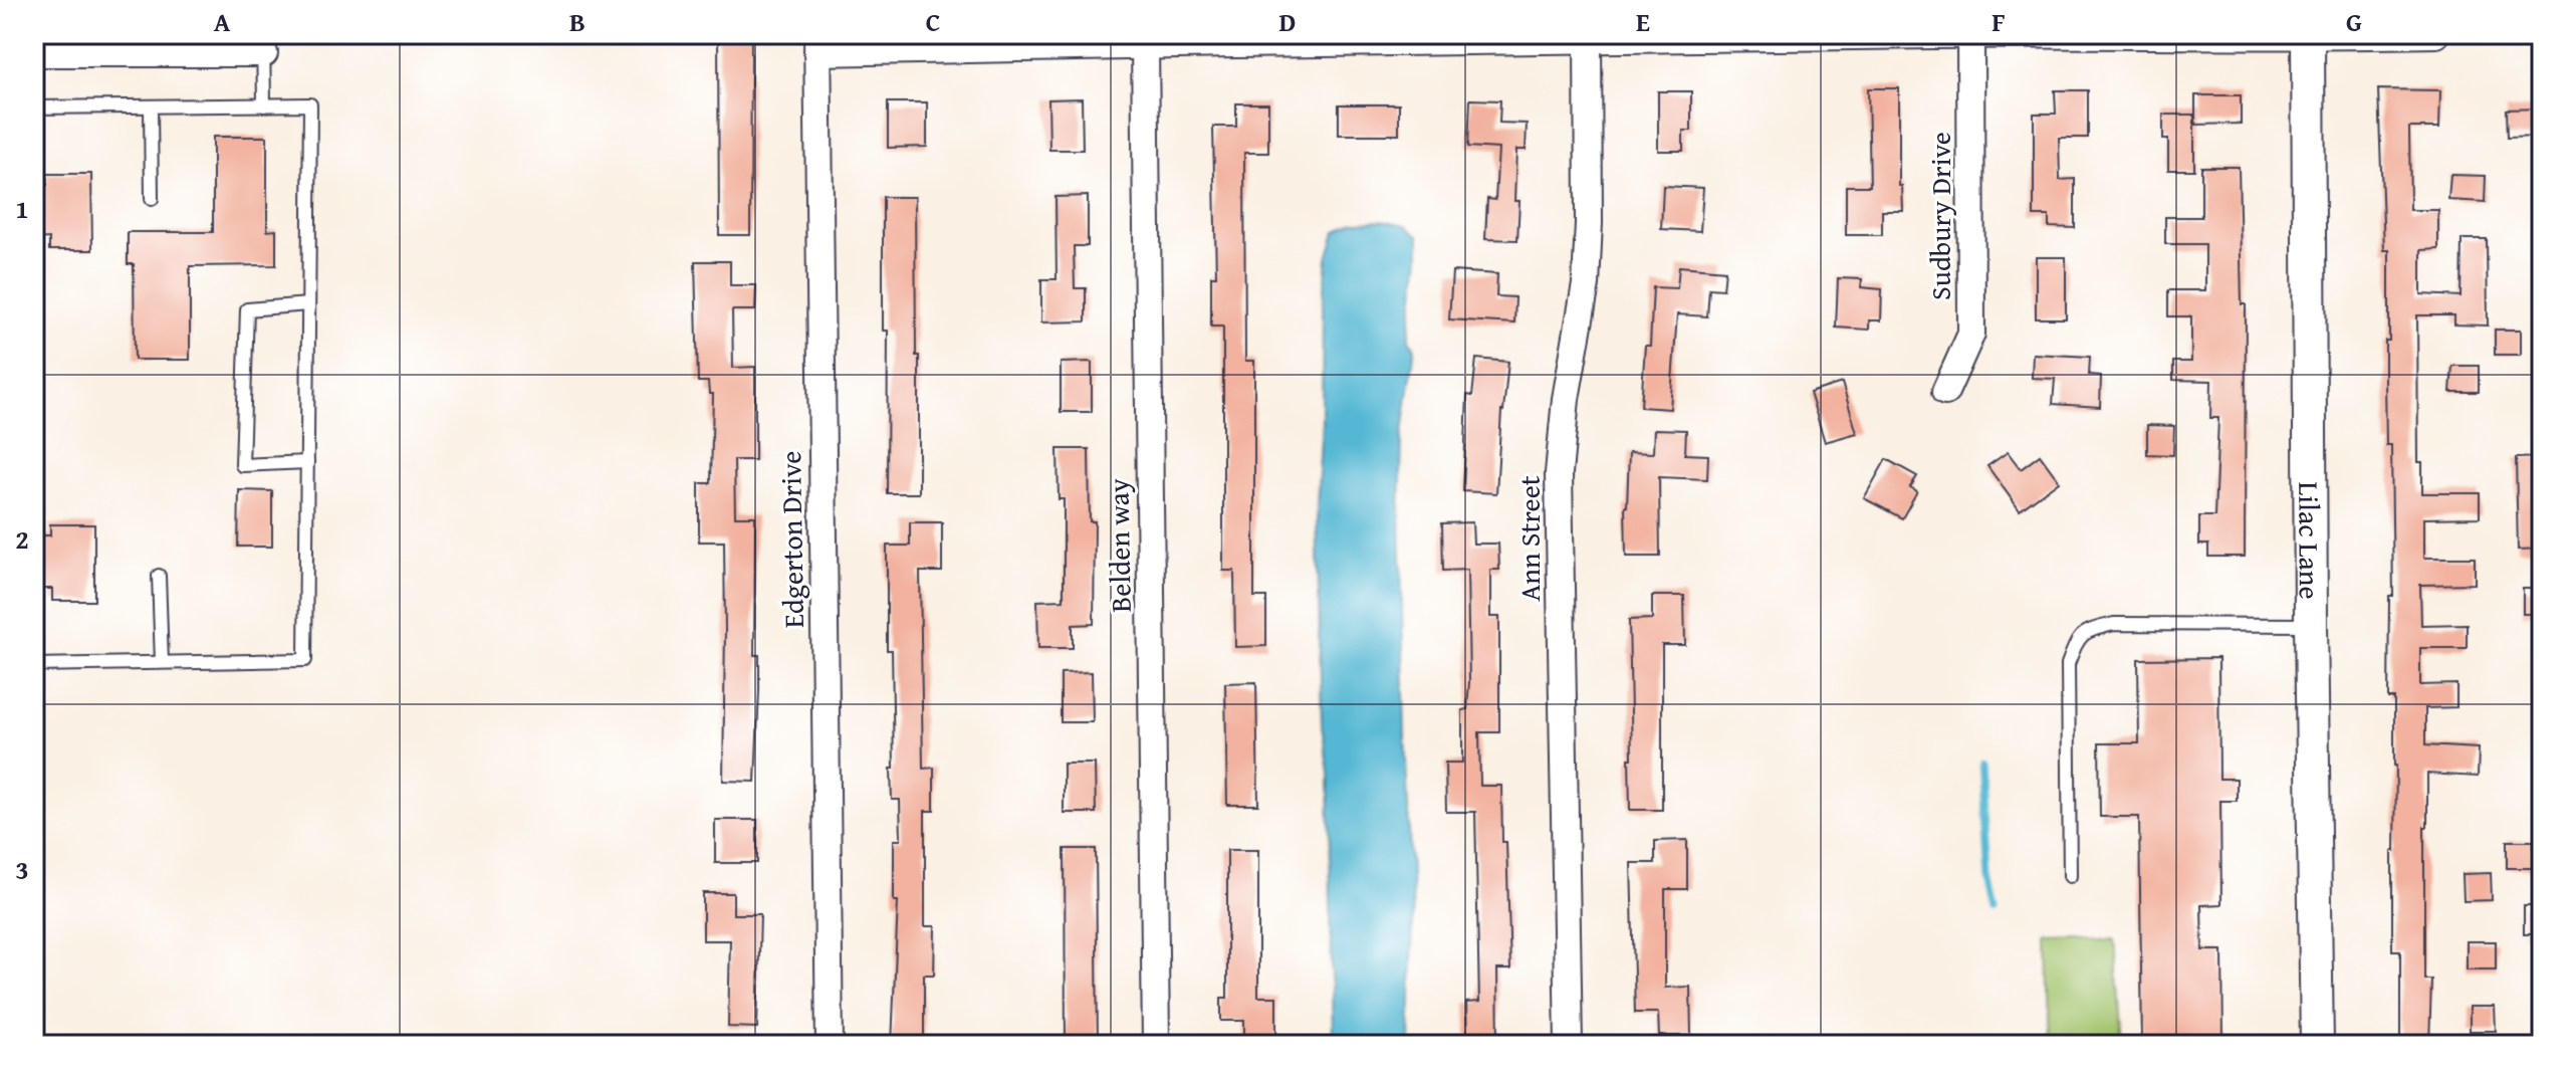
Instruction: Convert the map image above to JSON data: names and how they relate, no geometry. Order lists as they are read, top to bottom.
{
  "streets": {
    "street": [
      "Sudbury Drive",
      "Ann Street",
      "Edgerton Drive",
      "Lilac Lane",
      "Belden way"
    ]
  },
  "grid": {
    "columns": [
      "A",
      "B",
      "C",
      "D",
      "E",
      "F",
      "G"
    ],
    "rows": ["1", "2", "3"]
  }
}
